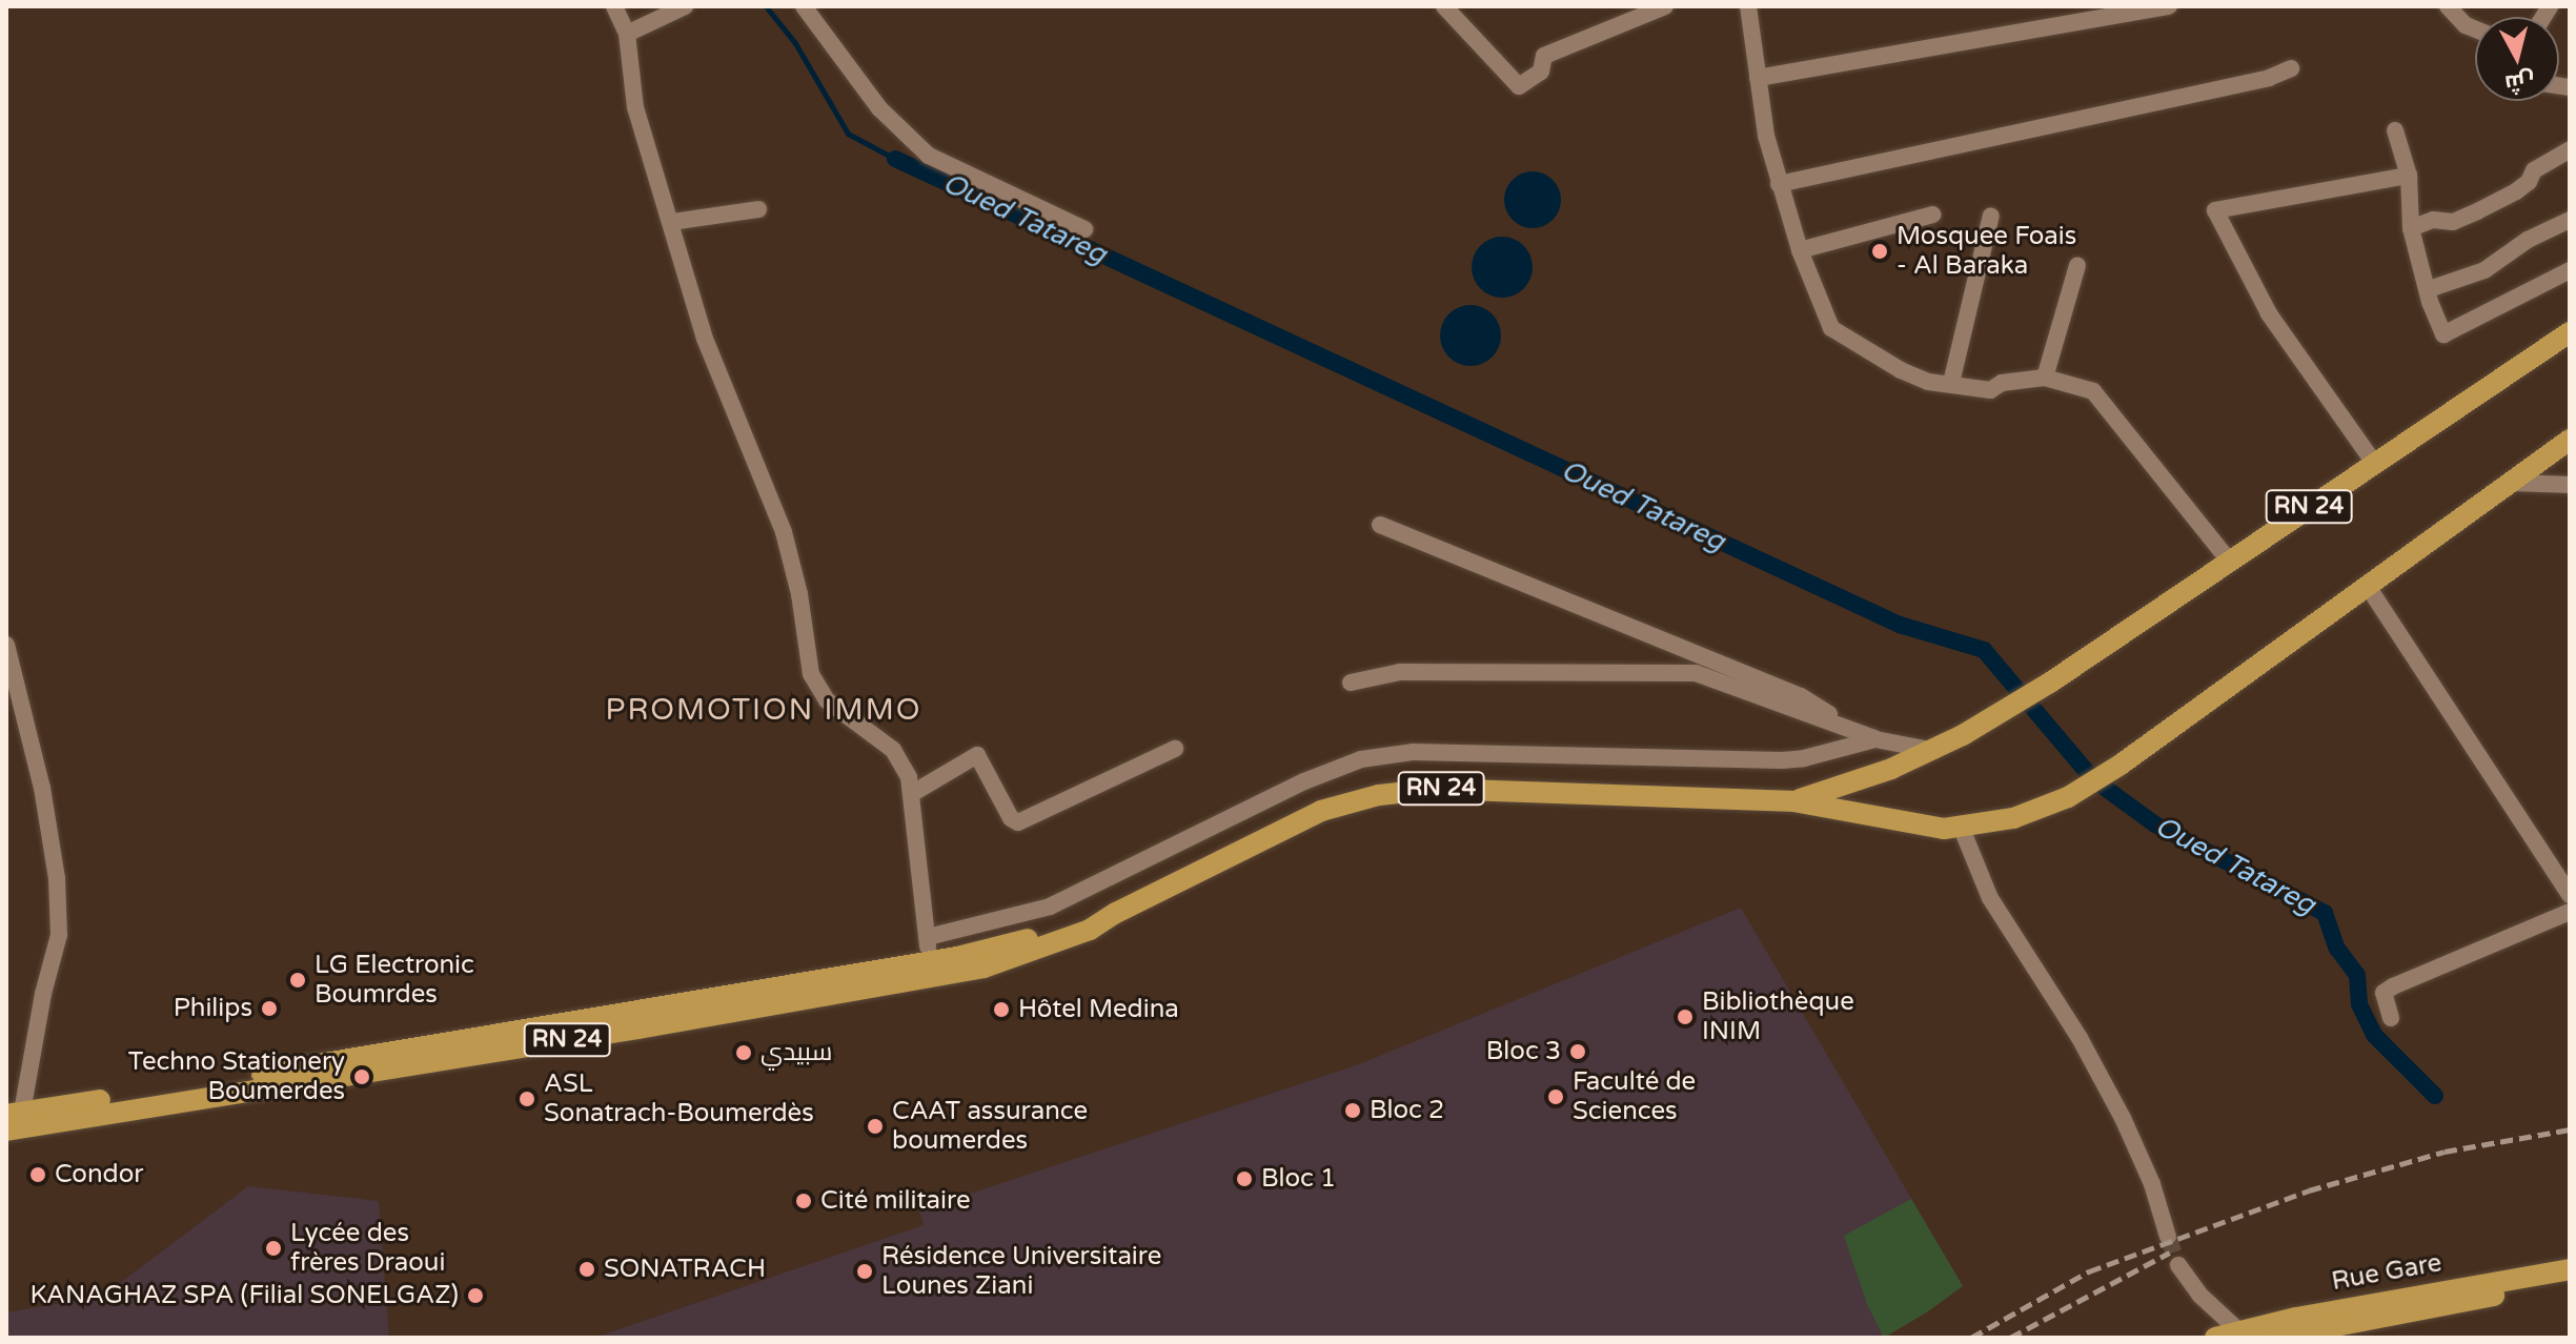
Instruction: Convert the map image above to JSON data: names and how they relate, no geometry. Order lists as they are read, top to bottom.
{
  "streets": {
    "main road": ["RN 24", "Rue Gare"]
  },
  "districts": ["PROMOTION IMMO"],
  "water": ["Oued Tatareg"],
  "places": [
    "Mosquee Foais - Al Baraka",
    "LG Electronic Boumrdes",
    "Philips",
    "Hôtel Medina",
    "Bibliothèque INIM",
    "Bloc 3",
    "سبيدي",
    "Techno Stationery Boumerdes",
    "Faculté de Sciences",
    "ASL Sonatrach-Boumerdès",
    "Bloc 2",
    "CAAT assurance boumerdes",
    "Condor",
    "Bloc 1",
    "Cité militaire",
    "Lycée des frères Draoui",
    "SONATRACH",
    "Résidence Universitaire Lounes Ziani",
    "KANAGHAZ SPA (Filial SONELGAZ)"
  ],
  "north": "bottom"
}
